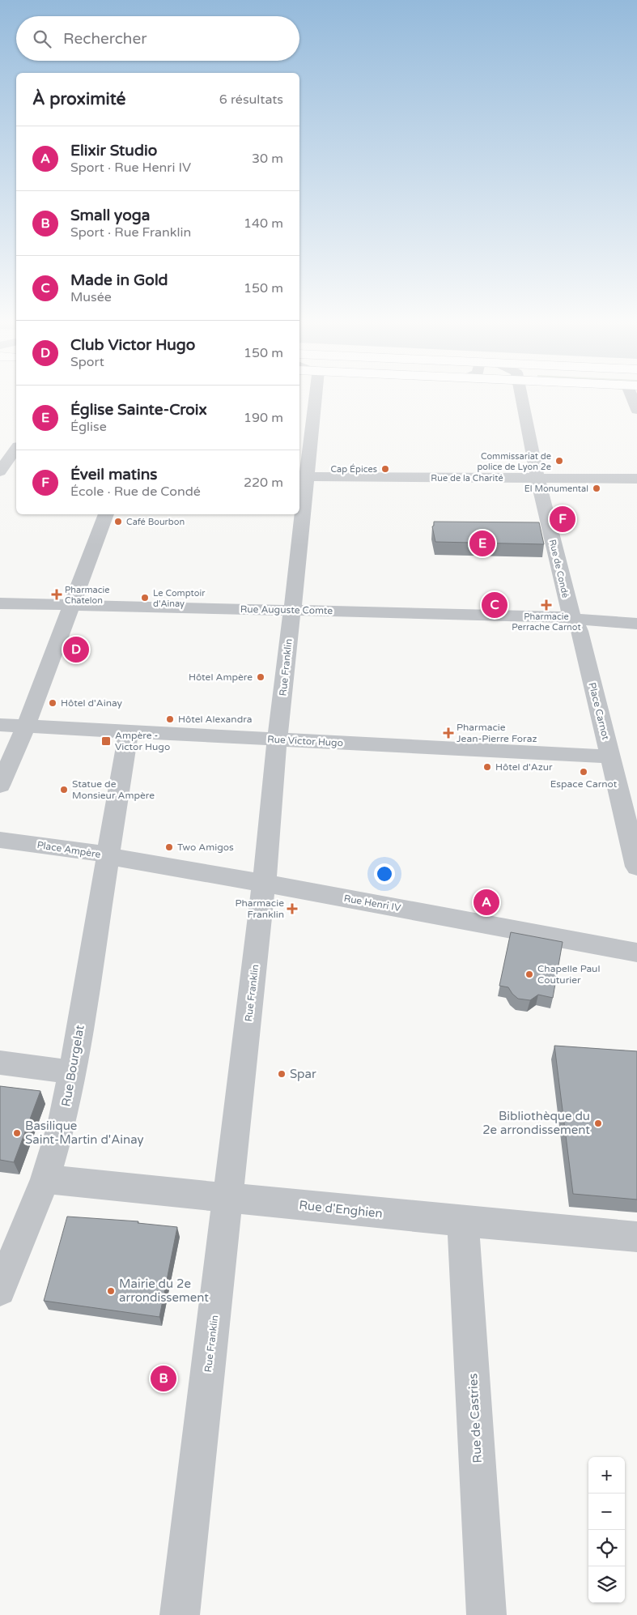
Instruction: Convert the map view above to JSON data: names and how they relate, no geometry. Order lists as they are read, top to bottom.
{
  "streets": {
    "street": [
      "Rue de la Charité",
      "Rue de Condé",
      "Rue Auguste Comte",
      "Rue Franklin",
      "Place Carnot",
      "Rue Victor Hugo",
      "Place Ampère",
      "Rue Henri IV",
      "Rue Bourgelat",
      "Rue d'Enghien",
      "Rue de Castries"
    ]
  },
  "crossings": [
    ["Rue de la Charité", "Rue de Condé"],
    ["Rue de la Charité", "Rue Franklin"],
    ["Rue de Condé", "Rue Auguste Comte"],
    ["Rue de Condé", "Place Carnot"],
    ["Rue Auguste Comte", "Rue Franklin"],
    ["Rue Auguste Comte", "Place Carnot"],
    ["Rue Franklin", "Rue Victor Hugo"],
    ["Rue Franklin", "Rue Henri IV"],
    ["Rue Franklin", "Rue d'Enghien"],
    ["Place Carnot", "Rue Victor Hugo"],
    ["Rue Victor Hugo", "Place Ampère"],
    ["Place Ampère", "Rue Henri IV"],
    ["Place Ampère", "Rue Bourgelat"],
    ["Rue Henri IV", "Rue Bourgelat"],
    ["Rue Bourgelat", "Rue d'Enghien"],
    ["Rue d'Enghien", "Rue de Castries"]
  ],
  "places": {
    "other": [
      "Commissariat de police de Lyon 2e",
      "Cap Épices",
      "El Monumental",
      "Café Bourbon",
      "Le Comptoir d'Ainay",
      "Hôtel Ampère",
      "Hôtel d'Ainay",
      "Hôtel Alexandra",
      "Hôtel d'Azur",
      "Espace Carnot",
      "Statue de Monsieur Ampère",
      "Two Amigos",
      "Chapelle Paul Couturier",
      "Spar",
      "Bibliothèque du 2e arrondissement",
      "Basilique Saint-Martin d'Ainay",
      "Mairie du 2e arrondissement"
    ],
    "health": [
      "Pharmacie Chatelon",
      "Pharmacie Perrache Carnot",
      "Pharmacie Jean-Pierre Foraz",
      "Pharmacie Franklin"
    ],
    "transit": ["Ampère - Victor Hugo"]
  },
  "page": {
    "search": "Rechercher",
    "heading": ["À proximité", "6 résultats"],
    "list": [
      {
        "mark": "A",
        "name": "Elixir Studio",
        "note": "Sport · Rue Henri IV",
        "value": "30 m"
      },
      {
        "mark": "B",
        "name": "Small yoga",
        "note": "Sport · Rue Franklin",
        "value": "140 m"
      },
      {
        "mark": "C",
        "name": "Made in Gold",
        "note": "Musée",
        "value": "150 m"
      },
      {
        "mark": "D",
        "name": "Club Victor Hugo",
        "note": "Sport",
        "value": "150 m"
      },
      {
        "mark": "E",
        "name": "Église Sainte-Croix",
        "note": "Église",
        "value": "190 m"
      },
      {
        "mark": "F",
        "name": "Éveil matins",
        "note": "École · Rue de Condé",
        "value": "220 m"
      }
    ],
    "pins": [
      "F",
      "E",
      "C",
      "D",
      "A",
      "B"
    ],
    "map_buttons": ["+", "−"]
  }
}
